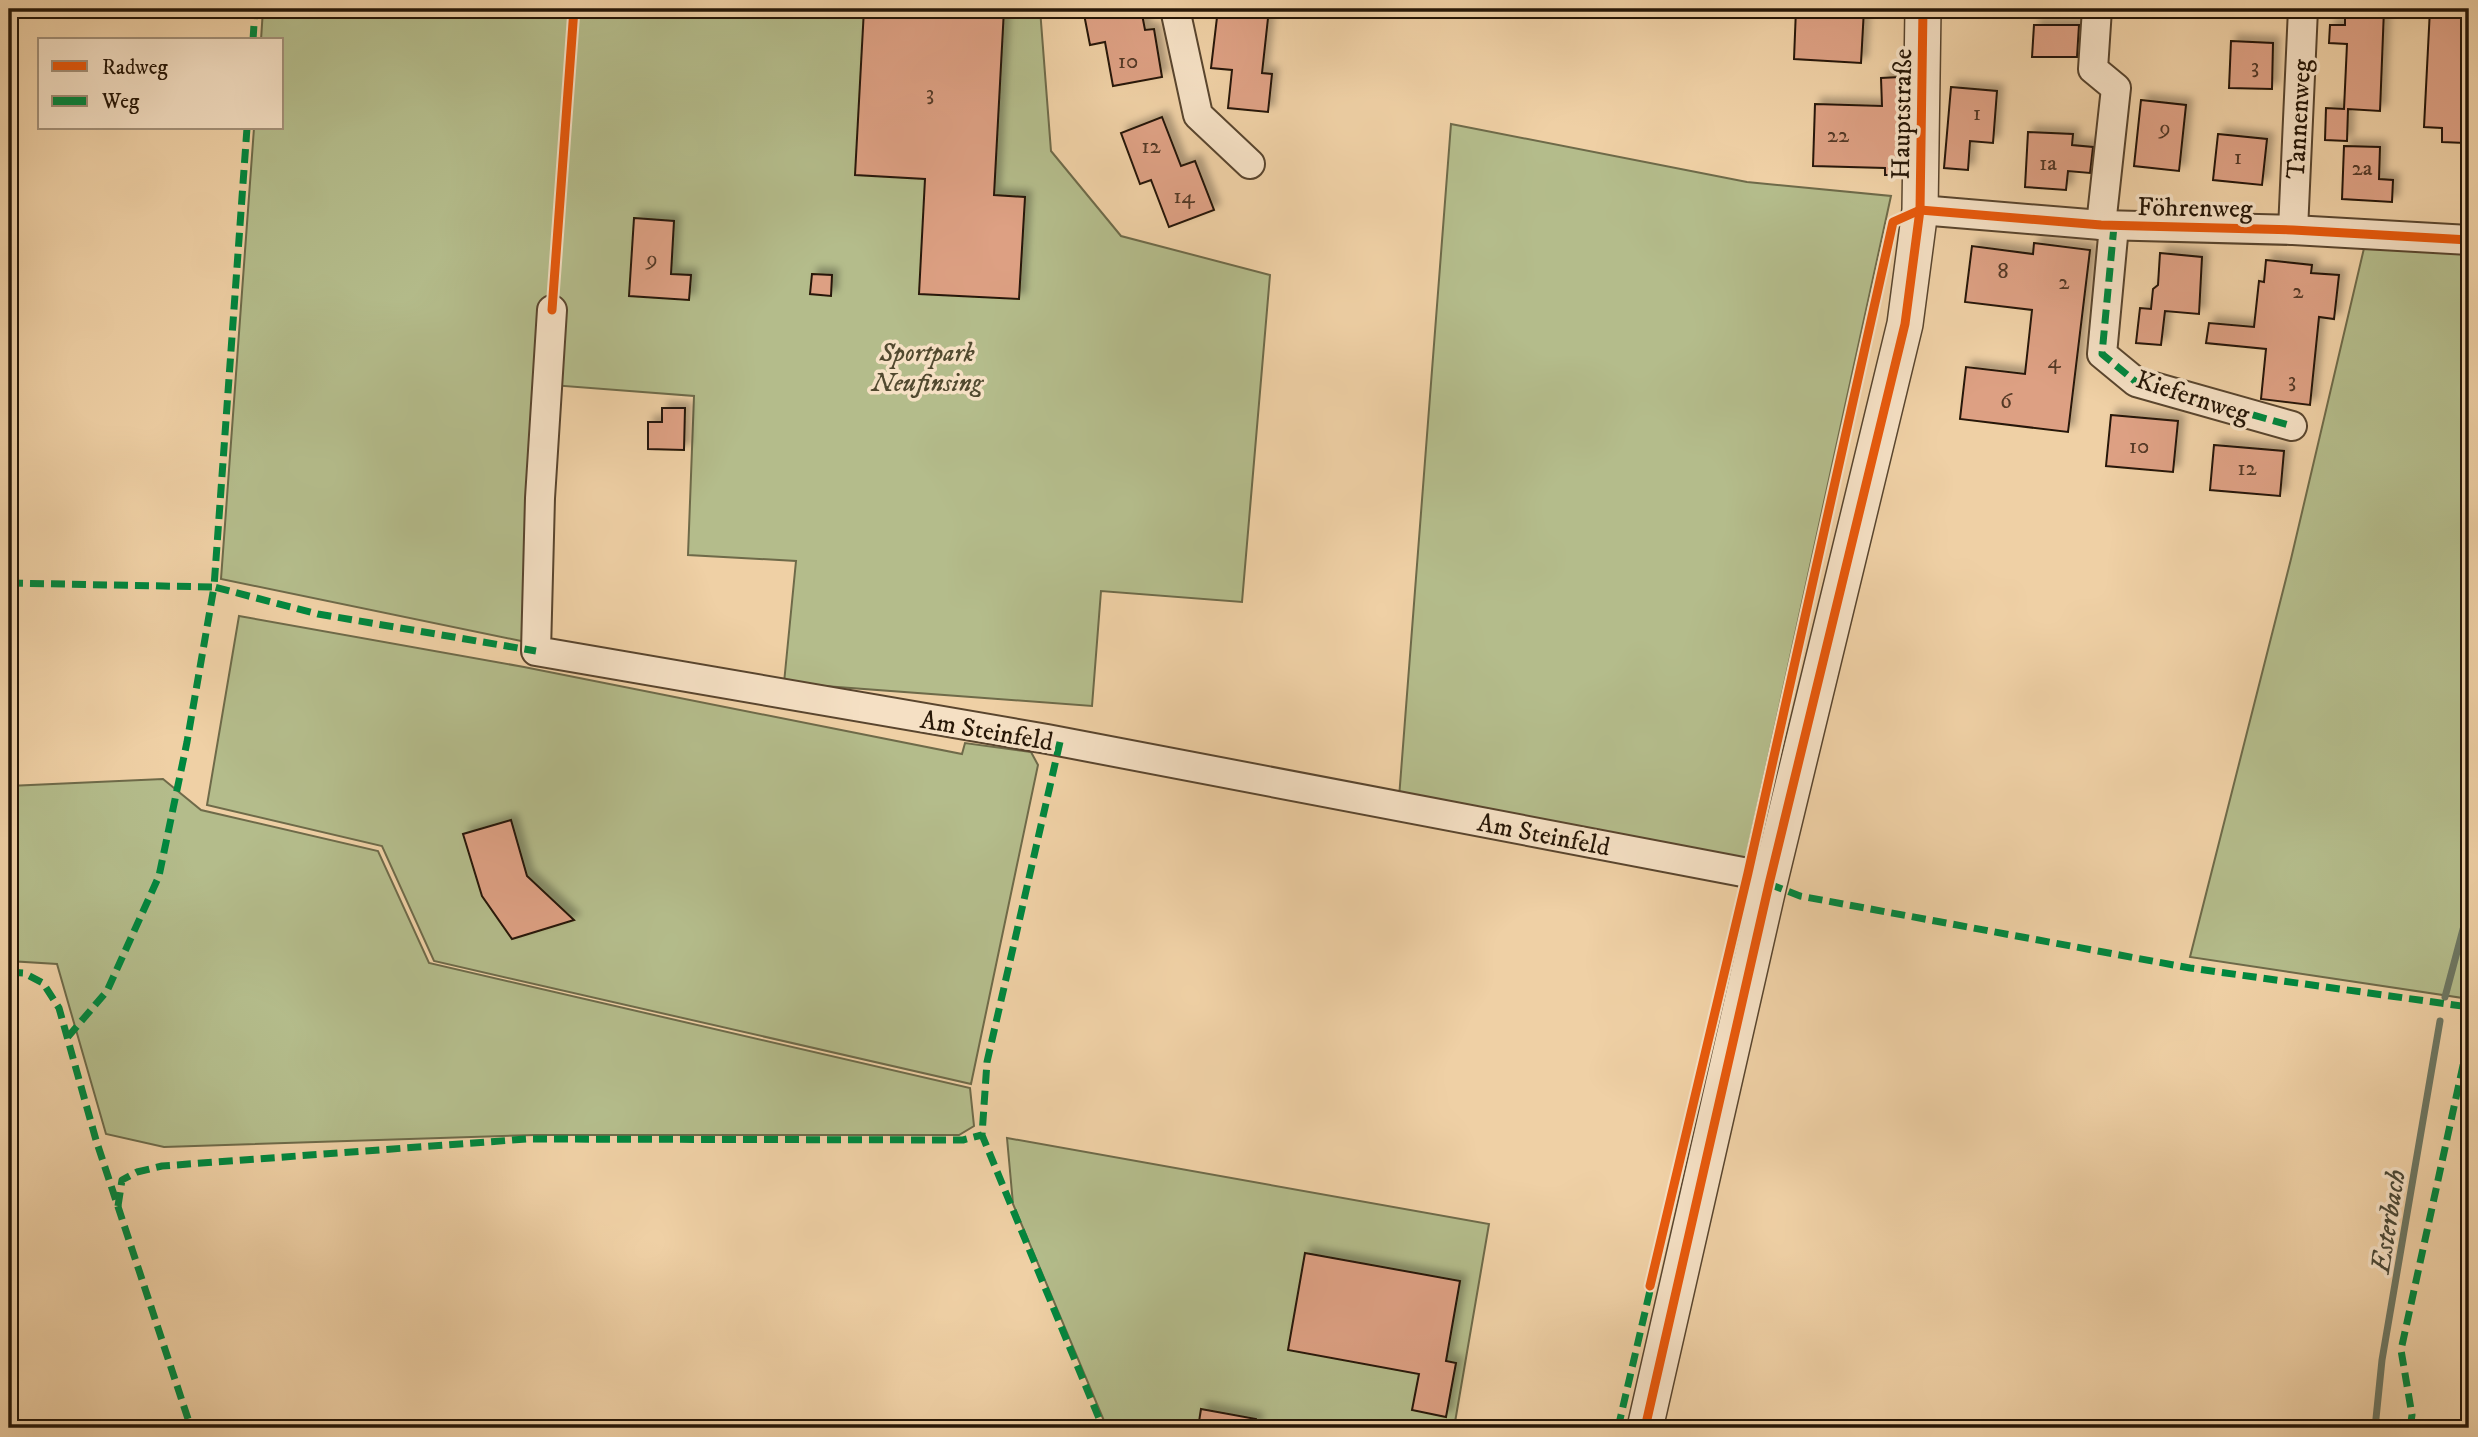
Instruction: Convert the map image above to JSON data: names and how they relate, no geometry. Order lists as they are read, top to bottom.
{
  "streets": {
    "street": [
      "Hauptstraße",
      "Tannenweg",
      "Föhrenweg",
      "Kiefernweg",
      "Am Steinfeld"
    ]
  },
  "crossings": [
    ["Hauptstraße", "Föhrenweg"],
    ["Hauptstraße", "Am Steinfeld"],
    ["Tannenweg", "Föhrenweg"],
    ["Föhrenweg", "Kiefernweg"]
  ],
  "water": ["Esterbach"],
  "parks": ["Sportpark Neufinsing"],
  "house_numbers": [
    "10",
    "3",
    "3",
    "1",
    "9",
    "22",
    "12",
    "1",
    "1a",
    "2a",
    "14",
    "9",
    "8",
    "2",
    "2",
    "4",
    "3",
    "6",
    "10",
    "12"
  ],
  "legend": ["Radweg", "Weg"]
}
